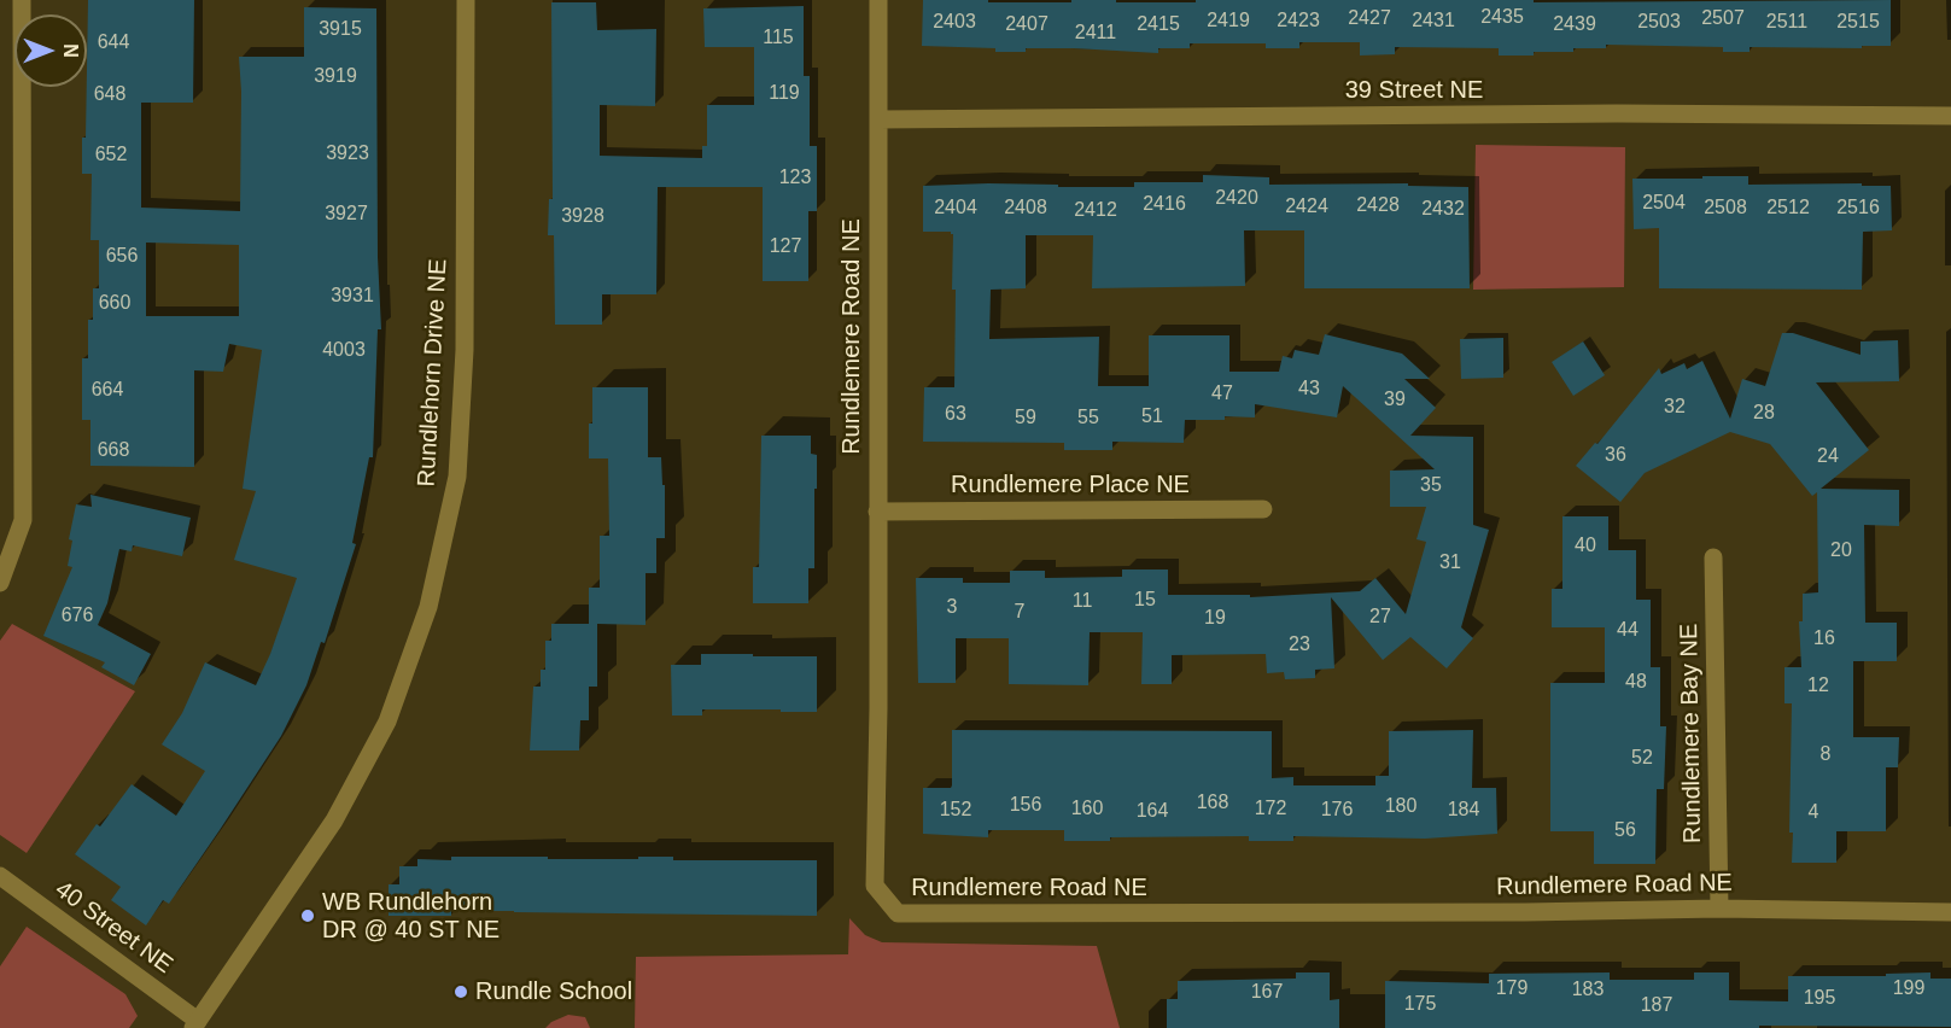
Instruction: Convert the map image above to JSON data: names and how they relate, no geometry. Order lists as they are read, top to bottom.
{
  "streets": {
    "street": [
      "39 Street NE",
      "Rundlemere Road NE",
      "Rundlehorn Drive NE",
      "Rundlemere Place NE",
      "Rundlemere Bay NE",
      "40 Street NE"
    ]
  },
  "crossings": [
    ["39 Street NE", "Rundlemere Road NE"],
    ["Rundlemere Road NE", "Rundlemere Place NE"],
    ["Rundlemere Road NE", "Rundlemere Bay NE"],
    ["Rundlehorn Drive NE", "40 Street NE"]
  ],
  "places": ["WB Rundlehorn DR @ 40 ST NE", "Rundle School"],
  "house_numbers": [
    "2435",
    "2427",
    "2507",
    "2419",
    "2423",
    "2431",
    "2403",
    "2503",
    "2511",
    "2515",
    "2407",
    "2415",
    "2439",
    "3915",
    "2411",
    "115",
    "644",
    "3919",
    "119",
    "648",
    "3923",
    "652",
    "123",
    "2420",
    "2504",
    "2416",
    "2428",
    "2424",
    "2404",
    "2408",
    "2508",
    "2512",
    "2516",
    "2432",
    "2412",
    "3927",
    "3928",
    "127",
    "656",
    "3931",
    "660",
    "4003",
    "43",
    "664",
    "47",
    "39",
    "32",
    "28",
    "63",
    "51",
    "59",
    "55",
    "668",
    "36",
    "24",
    "35",
    "40",
    "20",
    "31",
    "15",
    "11",
    "3",
    "7",
    "676",
    "27",
    "19",
    "44",
    "16",
    "23",
    "48",
    "12",
    "8",
    "52",
    "168",
    "156",
    "180",
    "160",
    "172",
    "152",
    "176",
    "184",
    "164",
    "4",
    "56",
    "179",
    "199",
    "183",
    "167",
    "195",
    "175",
    "187"
  ],
  "north": "right"
}
